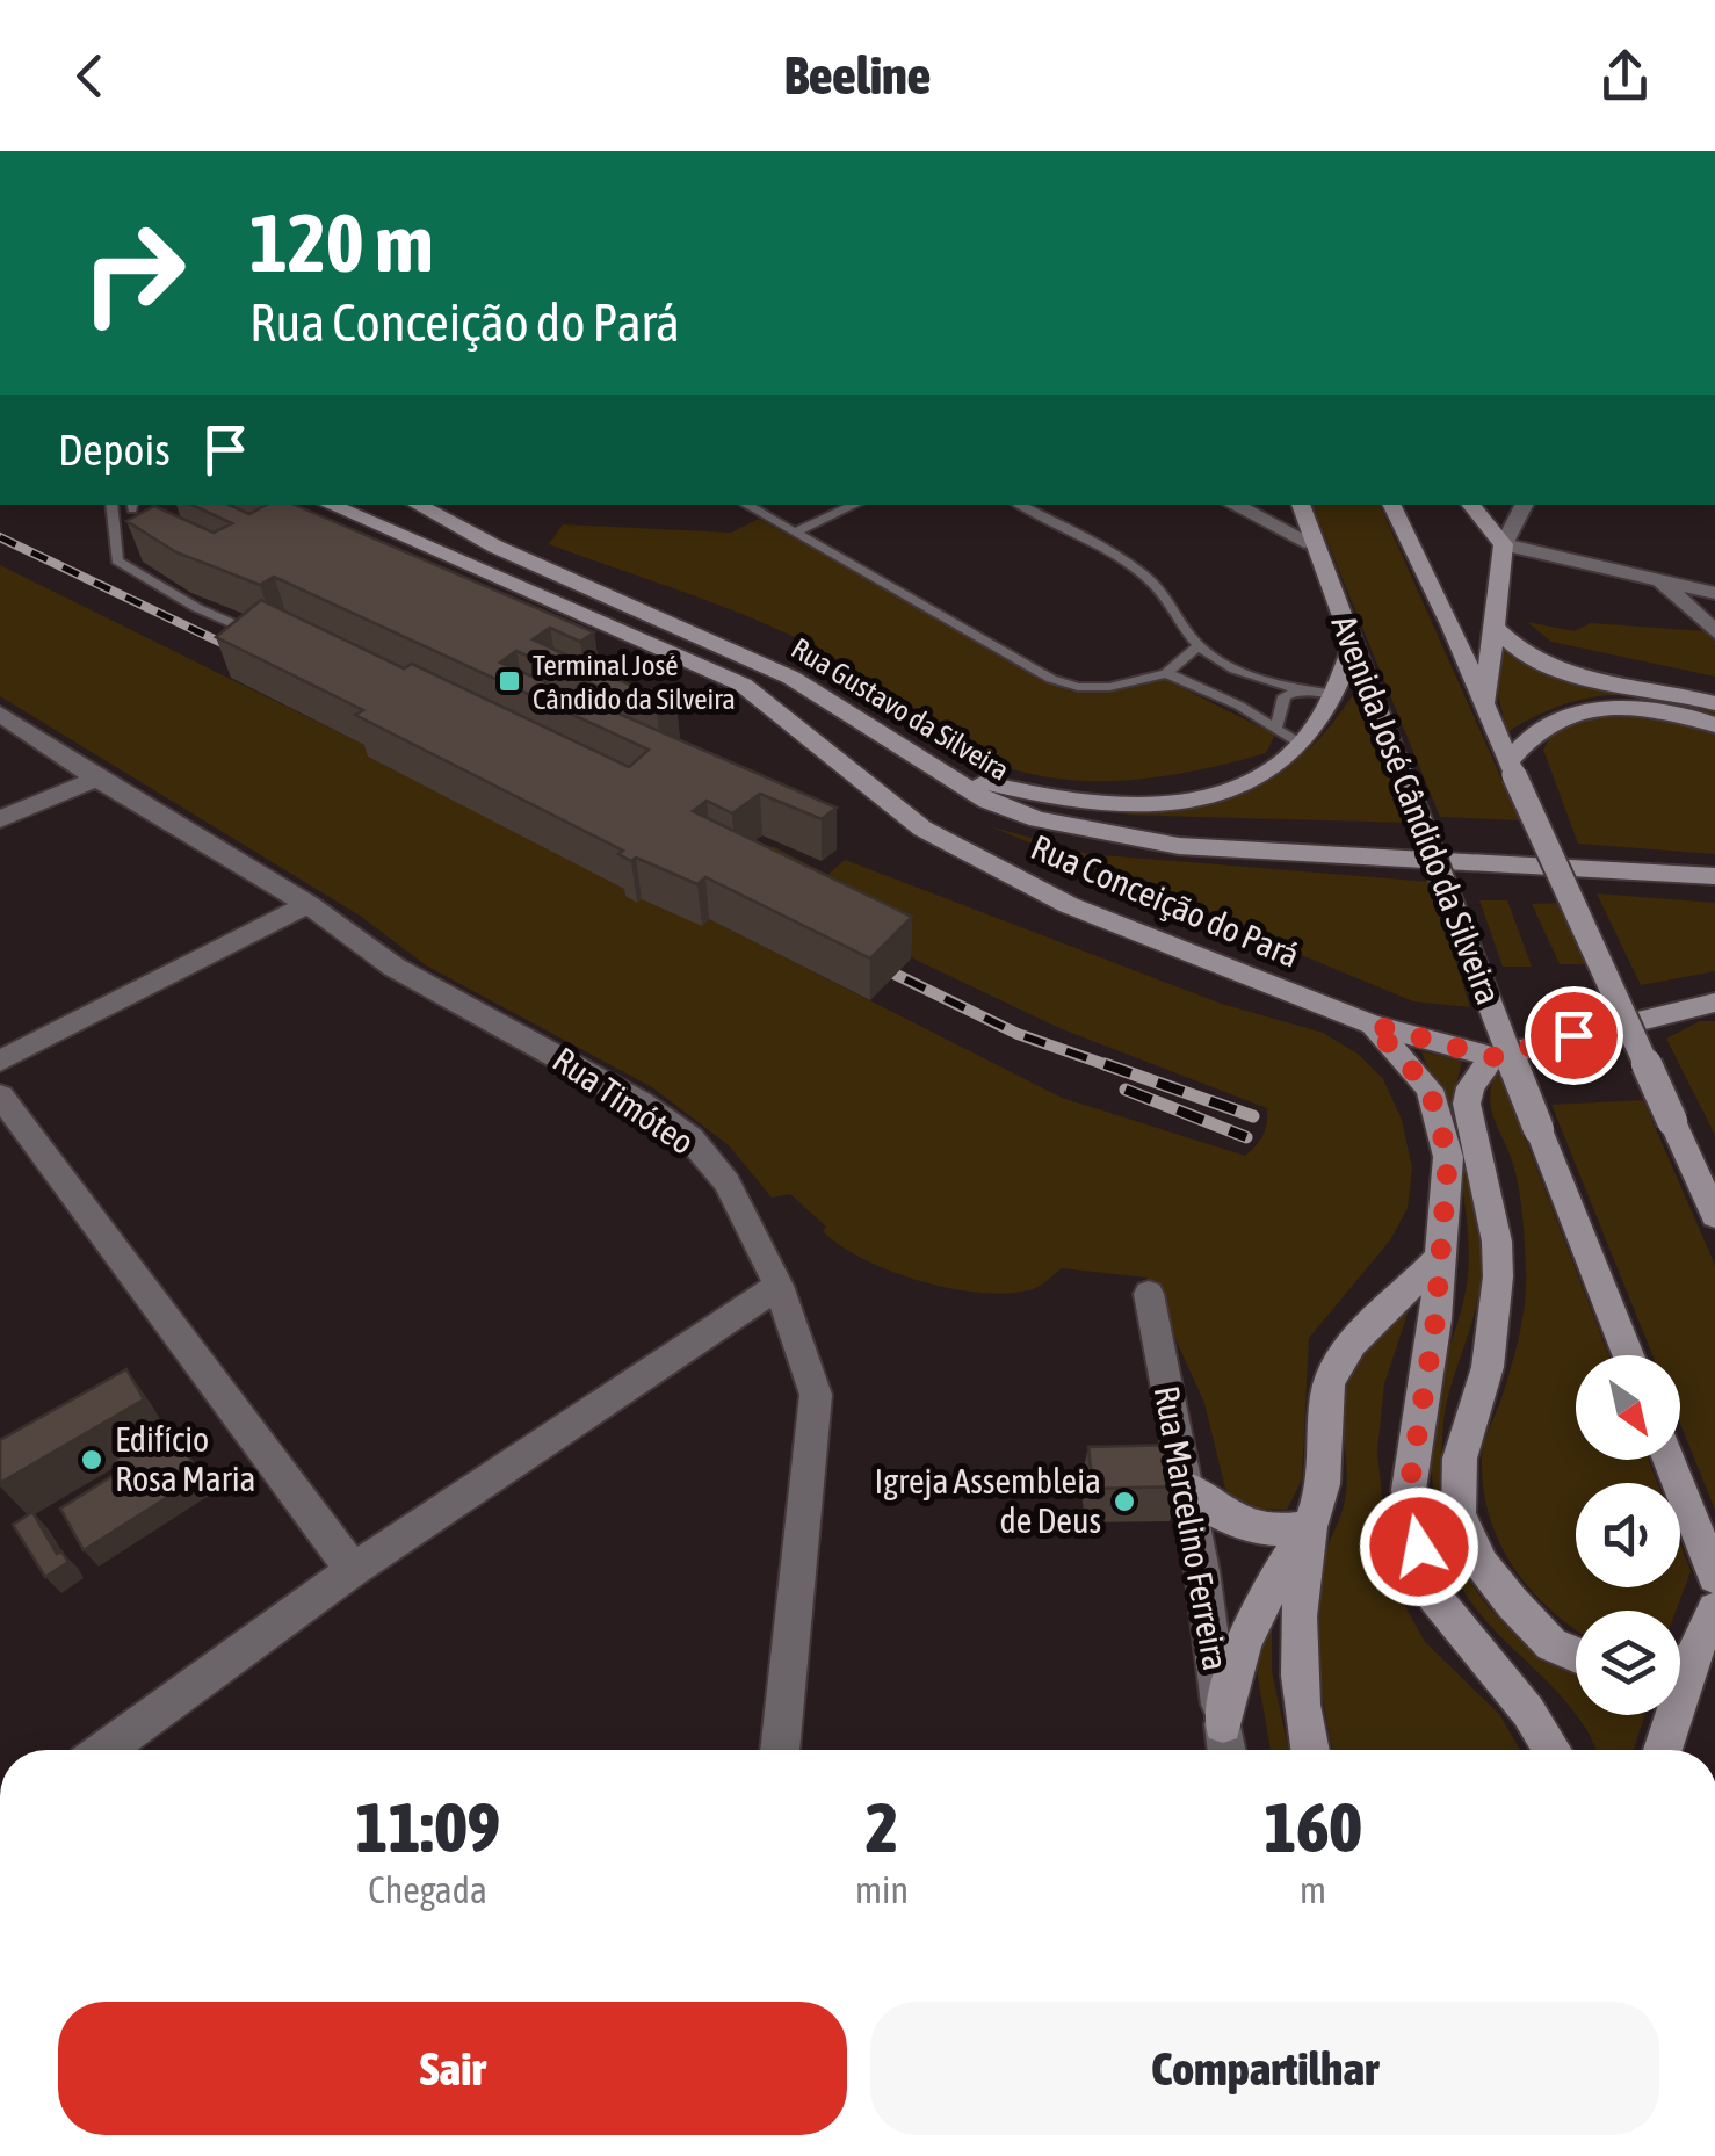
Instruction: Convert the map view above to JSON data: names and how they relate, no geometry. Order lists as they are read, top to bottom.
{
  "streets": {
    "main road": ["Rua Gustavo da Silveira", "Avenida José Cândido da Silveira", "Rua Conceição do Pará"],
    "street": ["Rua Timóteo", "Rua Marcelino Ferreira"]
  },
  "places": {
    "transit": ["Terminal José Cândido da Silveira"],
    "other": ["Edifício Rosa Maria", "Igreja Assembleia de Deus"]
  },
  "north": "bottom right",
  "page": {
    "header": "Beeline",
    "turn": ["120 m", "Rua Conceição do Pará"],
    "then": "Depois",
    "eta": [
      "11:09",
      "Chegada",
      "2",
      "min",
      "160",
      "m"
    ],
    "buttons": ["Sair", "Compartilhar"]
  }
}
